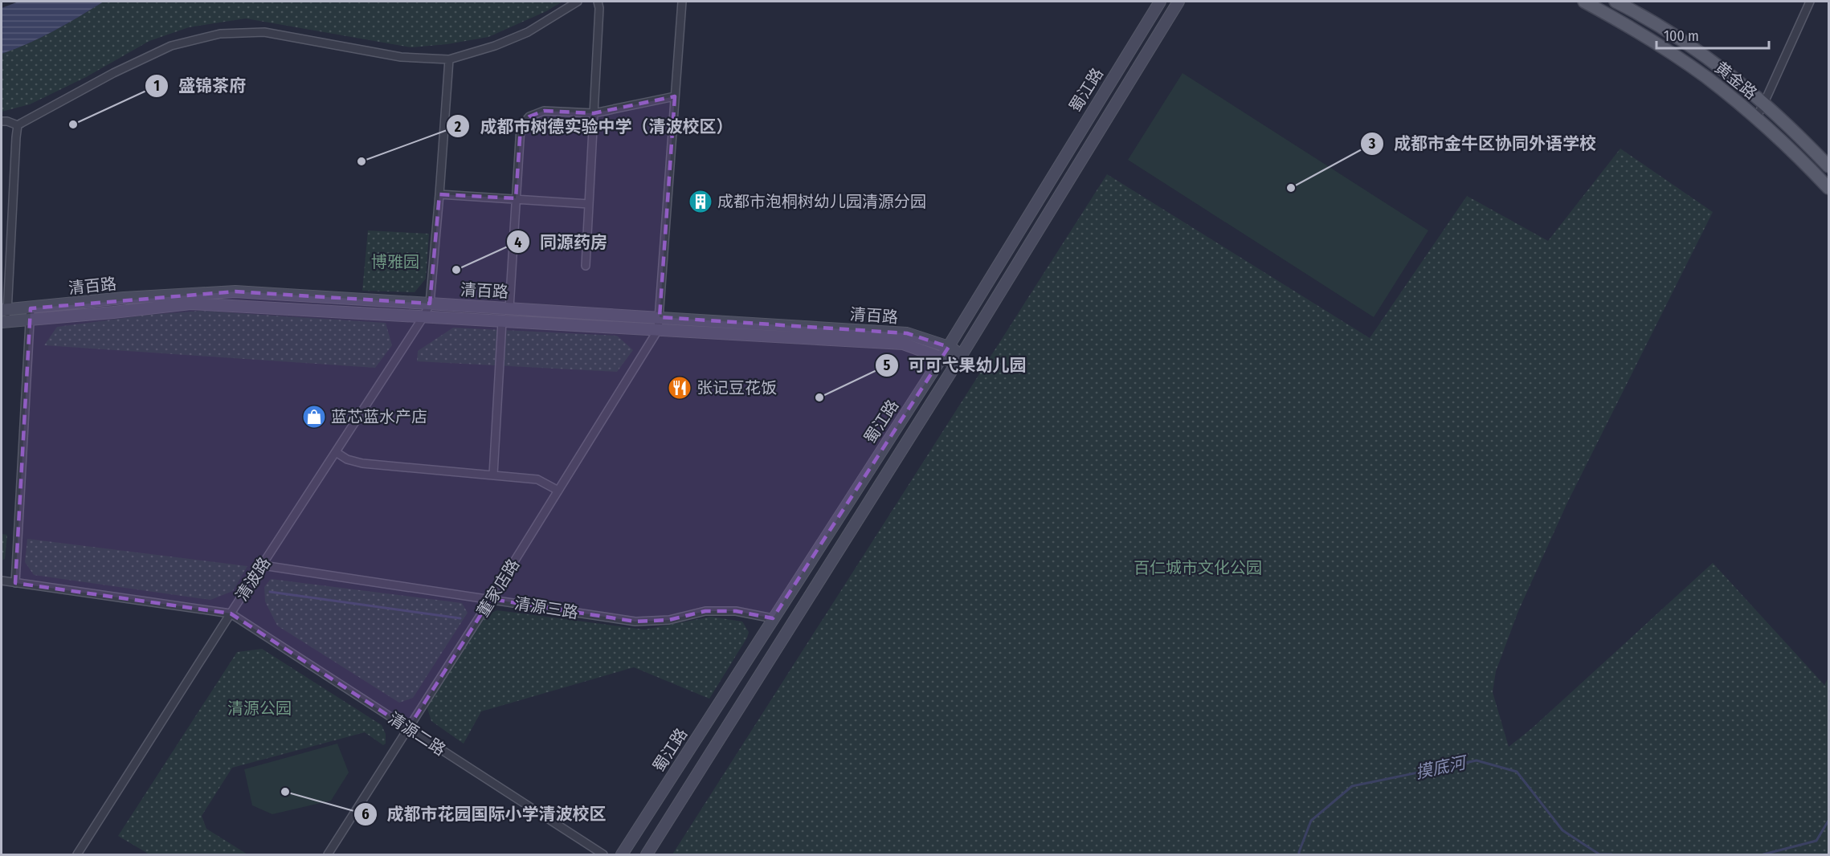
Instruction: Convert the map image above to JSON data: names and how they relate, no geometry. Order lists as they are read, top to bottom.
{
  "streets": {
    "main road": ["黄金路"],
    "street": [
      "蜀江路",
      "清百路",
      "清波路",
      "董家店路",
      "清源三路",
      "清源二路"
    ]
  },
  "crossings": [
    ["蜀江路", "清百路"],
    ["蜀江路", "清源三路"],
    ["清百路", "清波路"],
    ["清百路", "董家店路"],
    ["清波路", "清源三路"],
    ["清波路", "清源二路"],
    ["董家店路", "清源三路"],
    ["董家店路", "清源二路"]
  ],
  "water": ["摸底河"],
  "parks": ["博雅园", "百仁城市文化公园", "清源公园"],
  "places": {
    "other": [
      "盛锦茶府",
      "成都市树德实验中学（清波校区）",
      "成都市金牛区协同外语学校",
      "同源药房",
      "可可弋果幼儿园",
      "成都市花园国际小学清波校区"
    ],
    "building": ["成都市泡桐树幼儿园清源分园"],
    "restaurant": ["张记豆花饭"],
    "shop": ["蓝芯蓝水产店"]
  },
  "scale_bar": "100 m"
}
